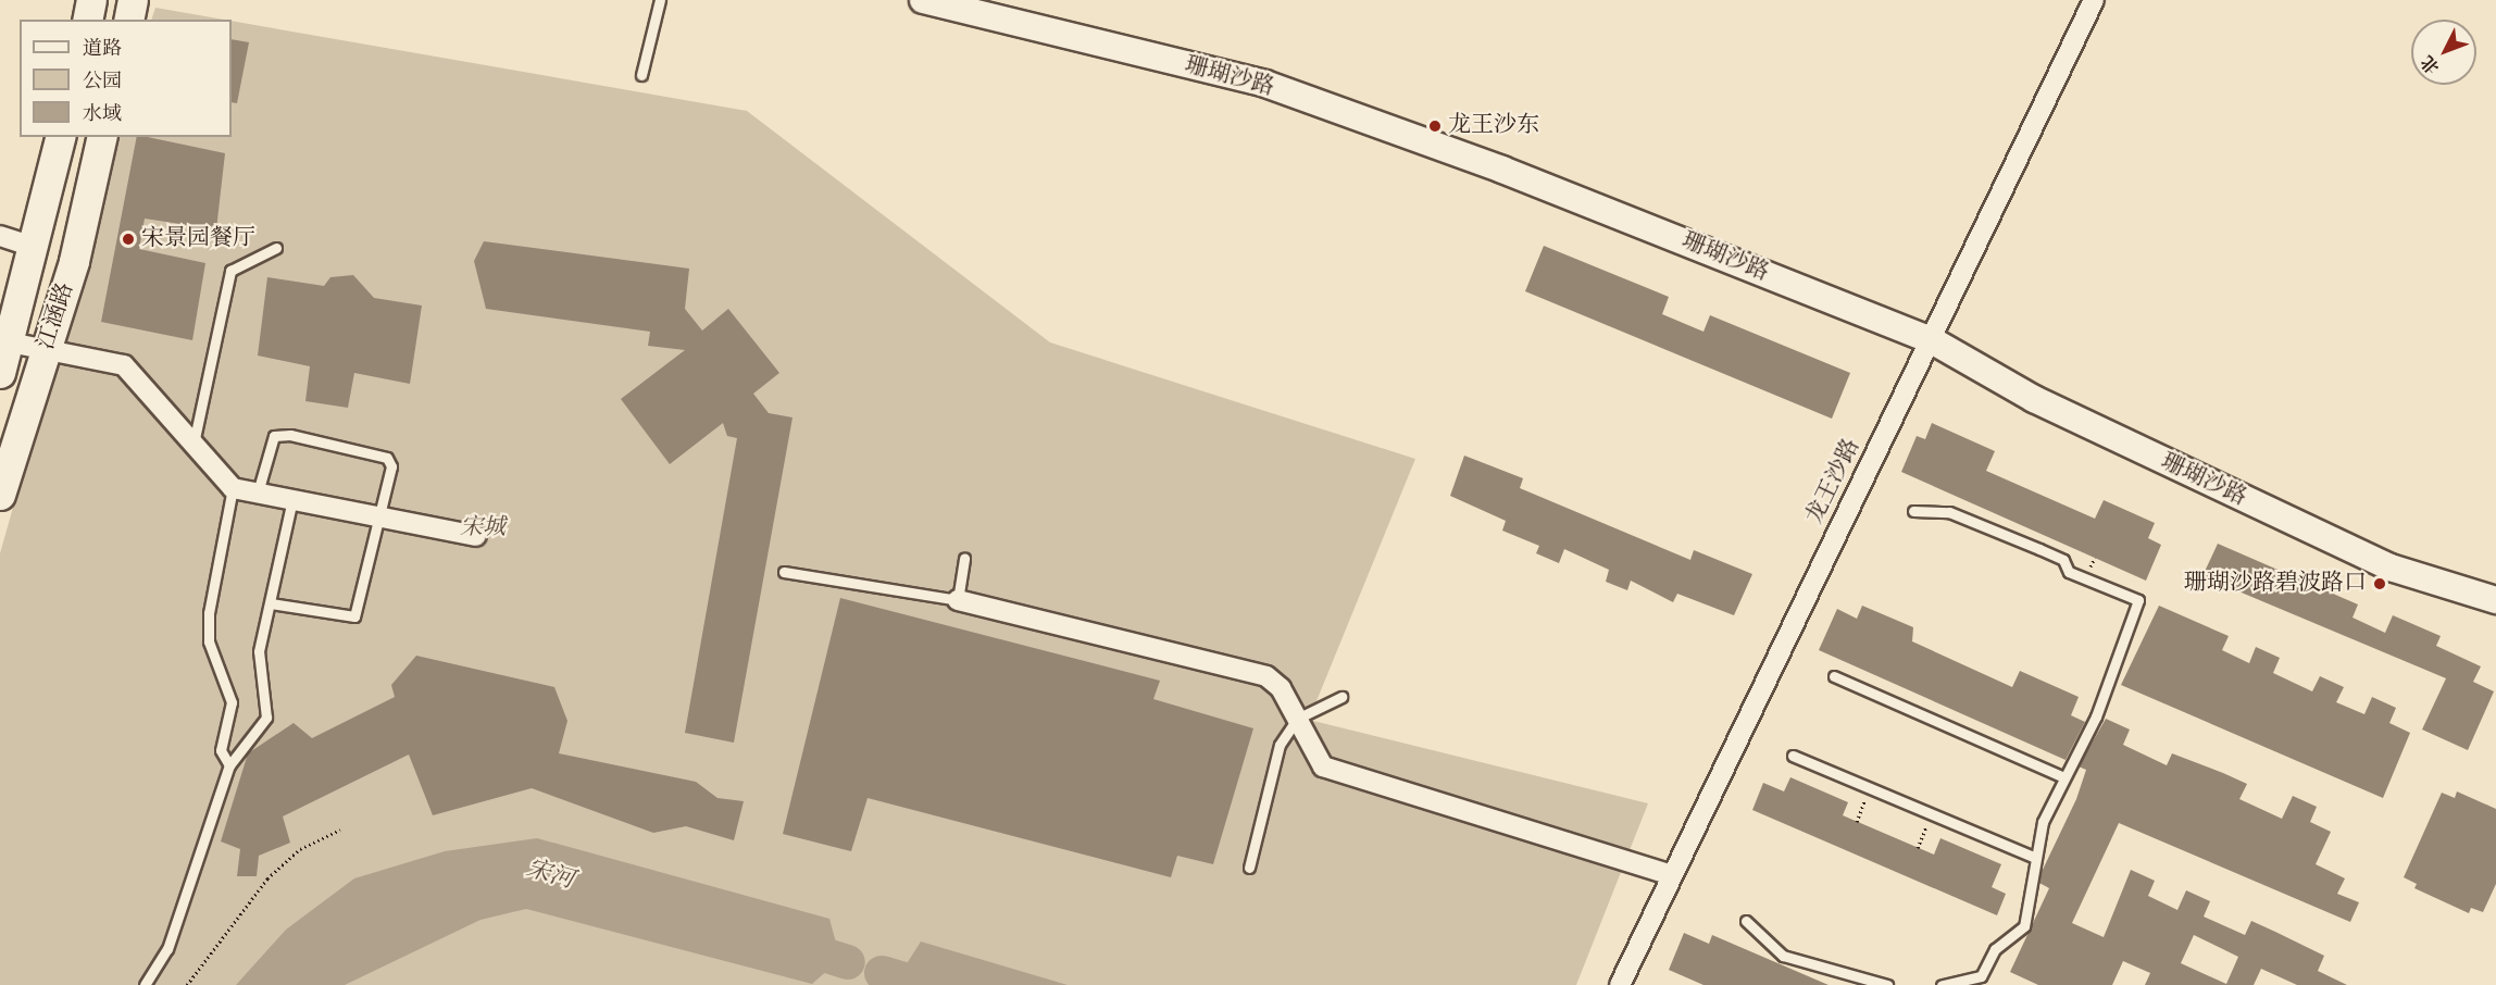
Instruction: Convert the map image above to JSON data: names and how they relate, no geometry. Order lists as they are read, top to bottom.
{
  "streets": {
    "main road": ["江涵路"],
    "street": ["珊瑚沙路", "龙王沙路"]
  },
  "crossings": [
    ["珊瑚沙路", "龙王沙路"]
  ],
  "water": ["宋河"],
  "parks": ["宋城"],
  "places": ["龙王沙东", "宋景园餐厅", "珊瑚沙路碧波路口"],
  "legend": ["道路", "公园", "水域"],
  "north": "bottom left"
}
